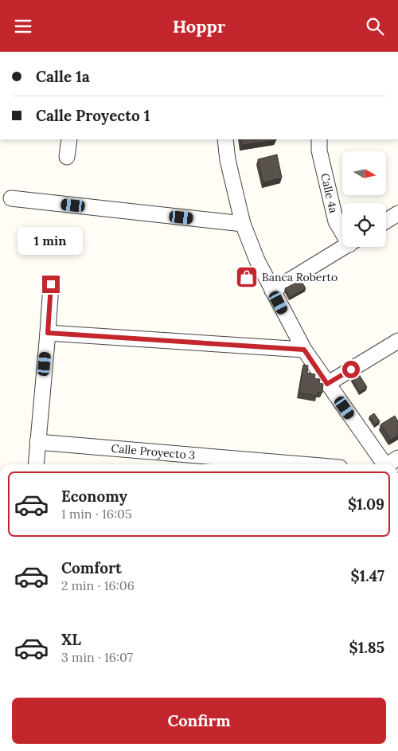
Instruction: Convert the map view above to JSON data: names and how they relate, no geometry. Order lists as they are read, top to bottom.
{
  "streets": {
    "street": ["Calle 4a", "Calle Proyecto 3"]
  },
  "places": {
    "shop": ["Banca Roberto"]
  },
  "north": "right",
  "page": {
    "header": "Hoppr",
    "banner": ["Calle 1a", "Calle Proyecto 1"],
    "bubble": "1 min",
    "list": [
      {
        "name": "Economy",
        "note": "1 min · 16:05",
        "value": "$1.09"
      },
      {
        "name": "Comfort",
        "note": "2 min · 16:06",
        "value": "$1.47"
      },
      {
        "name": "XL",
        "note": "3 min · 16:07",
        "value": "$1.85"
      }
    ],
    "buttons": "Confirm"
  }
}
